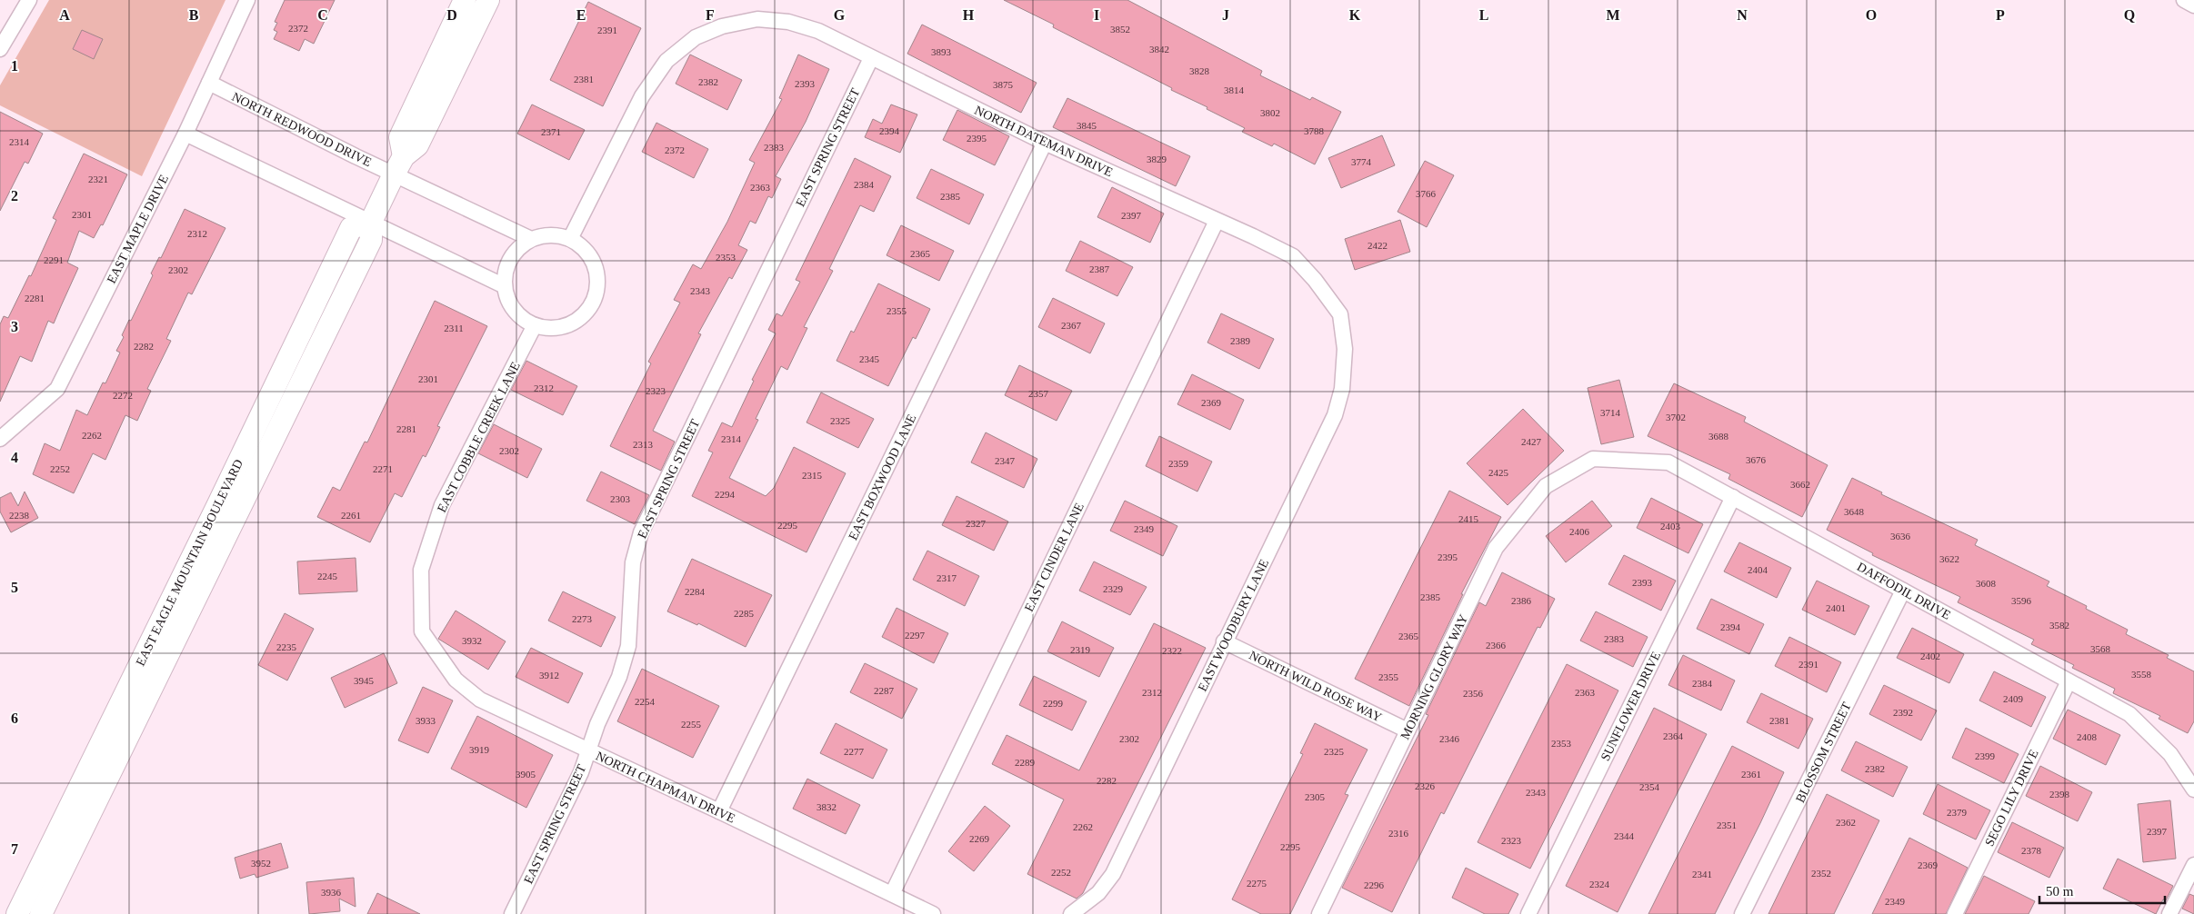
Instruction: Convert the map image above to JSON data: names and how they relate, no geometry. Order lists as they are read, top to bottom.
{
  "streets": {
    "street": [
      "NORTH REDWOOD DRIVE",
      "NORTH DATEMAN DRIVE",
      "EAST SPRING STREET",
      "EAST MAPLE DRIVE",
      "EAST COBBLE CREEK LANE",
      "EAST BOXWOOD LANE",
      "EAST CINDER LANE",
      "EAST EAGLE MOUNTAIN BOULEVARD",
      "DAFFODIL DRIVE",
      "EAST WOODBURY LANE",
      "MORNING GLORY WAY",
      "NORTH WILD ROSE WAY",
      "SUNFLOWER DRIVE",
      "BLOSSOM STREET",
      "NORTH CHAPMAN DRIVE",
      "SEGO LILY DRIVE"
    ]
  },
  "crossings": [
    ["NORTH REDWOOD DRIVE", "NORTH DATEMAN DRIVE"],
    ["NORTH REDWOOD DRIVE", "EAST MAPLE DRIVE"],
    ["NORTH REDWOOD DRIVE", "EAST COBBLE CREEK LANE"],
    ["NORTH REDWOOD DRIVE", "EAST EAGLE MOUNTAIN BOULEVARD"],
    ["NORTH DATEMAN DRIVE", "EAST SPRING STREET"],
    ["NORTH DATEMAN DRIVE", "EAST COBBLE CREEK LANE"],
    ["NORTH DATEMAN DRIVE", "EAST BOXWOOD LANE"],
    ["NORTH DATEMAN DRIVE", "EAST CINDER LANE"],
    ["NORTH DATEMAN DRIVE", "EAST WOODBURY LANE"],
    ["EAST SPRING STREET", "NORTH CHAPMAN DRIVE"],
    ["EAST COBBLE CREEK LANE", "NORTH CHAPMAN DRIVE"],
    ["EAST BOXWOOD LANE", "NORTH CHAPMAN DRIVE"],
    ["EAST CINDER LANE", "NORTH CHAPMAN DRIVE"],
    ["DAFFODIL DRIVE", "MORNING GLORY WAY"],
    ["DAFFODIL DRIVE", "SUNFLOWER DRIVE"],
    ["DAFFODIL DRIVE", "BLOSSOM STREET"],
    ["DAFFODIL DRIVE", "SEGO LILY DRIVE"],
    ["EAST WOODBURY LANE", "NORTH WILD ROSE WAY"],
    ["MORNING GLORY WAY", "NORTH WILD ROSE WAY"]
  ],
  "house_numbers": [
    "2372",
    "3852",
    "2391",
    "3842",
    "3893",
    "3828",
    "2381",
    "2382",
    "2393",
    "3875",
    "3814",
    "3802",
    "3845",
    "2394",
    "3788",
    "2371",
    "2395",
    "2314",
    "2383",
    "2372",
    "3829",
    "3774",
    "2321",
    "2384",
    "2363",
    "3766",
    "2385",
    "2301",
    "2397",
    "2312",
    "2422",
    "2365",
    "2353",
    "2291",
    "2387",
    "2302",
    "2343",
    "2281",
    "2355",
    "2367",
    "2311",
    "2389",
    "2282",
    "2345",
    "2301",
    "2312",
    "2323",
    "2357",
    "2272",
    "2369",
    "3714",
    "3702",
    "2325",
    "2281",
    "2262",
    "3688",
    "2314",
    "2427",
    "2313",
    "2302",
    "3676",
    "2347",
    "2359",
    "2252",
    "2271",
    "2425",
    "2315",
    "3662",
    "2294",
    "2303",
    "3648",
    "2238",
    "2261",
    "2415",
    "2327",
    "2295",
    "2403",
    "2349",
    "2406",
    "3636",
    "2395",
    "3622",
    "2404",
    "2245",
    "2317",
    "2393",
    "3608",
    "2329",
    "2284",
    "2385",
    "2386",
    "3596",
    "2401",
    "2285",
    "2273",
    "3582",
    "2394",
    "2297",
    "2365",
    "2383",
    "3932",
    "2366",
    "2235",
    "3568",
    "2319",
    "2322",
    "2402",
    "2391",
    "3558",
    "3912",
    "2355",
    "3945",
    "2384",
    "2287",
    "2312",
    "2363",
    "2356",
    "2409",
    "2254",
    "2299",
    "2392",
    "3933",
    "2381",
    "2255",
    "2364",
    "2408",
    "2302",
    "2346",
    "2353",
    "3919",
    "2277",
    "2325",
    "2399",
    "2289",
    "2382",
    "3905",
    "2361",
    "2282",
    "2326",
    "2354",
    "2343",
    "2398",
    "2305",
    "3832",
    "2379",
    "2362",
    "2351",
    "2262",
    "2397",
    "2316",
    "2344",
    "2269",
    "2323",
    "2295",
    "2378",
    "3952",
    "2369",
    "2252",
    "2352",
    "2341",
    "2275",
    "2324",
    "2296",
    "3936",
    "2349"
  ],
  "scale_bar": "50 m",
  "grid": {
    "columns": [
      "A",
      "B",
      "C",
      "D",
      "E",
      "F",
      "G",
      "H",
      "I",
      "J",
      "K",
      "L",
      "M",
      "N",
      "O",
      "P",
      "Q"
    ],
    "rows": [
      "1",
      "2",
      "3",
      "4",
      "5",
      "6",
      "7"
    ]
  }
}
